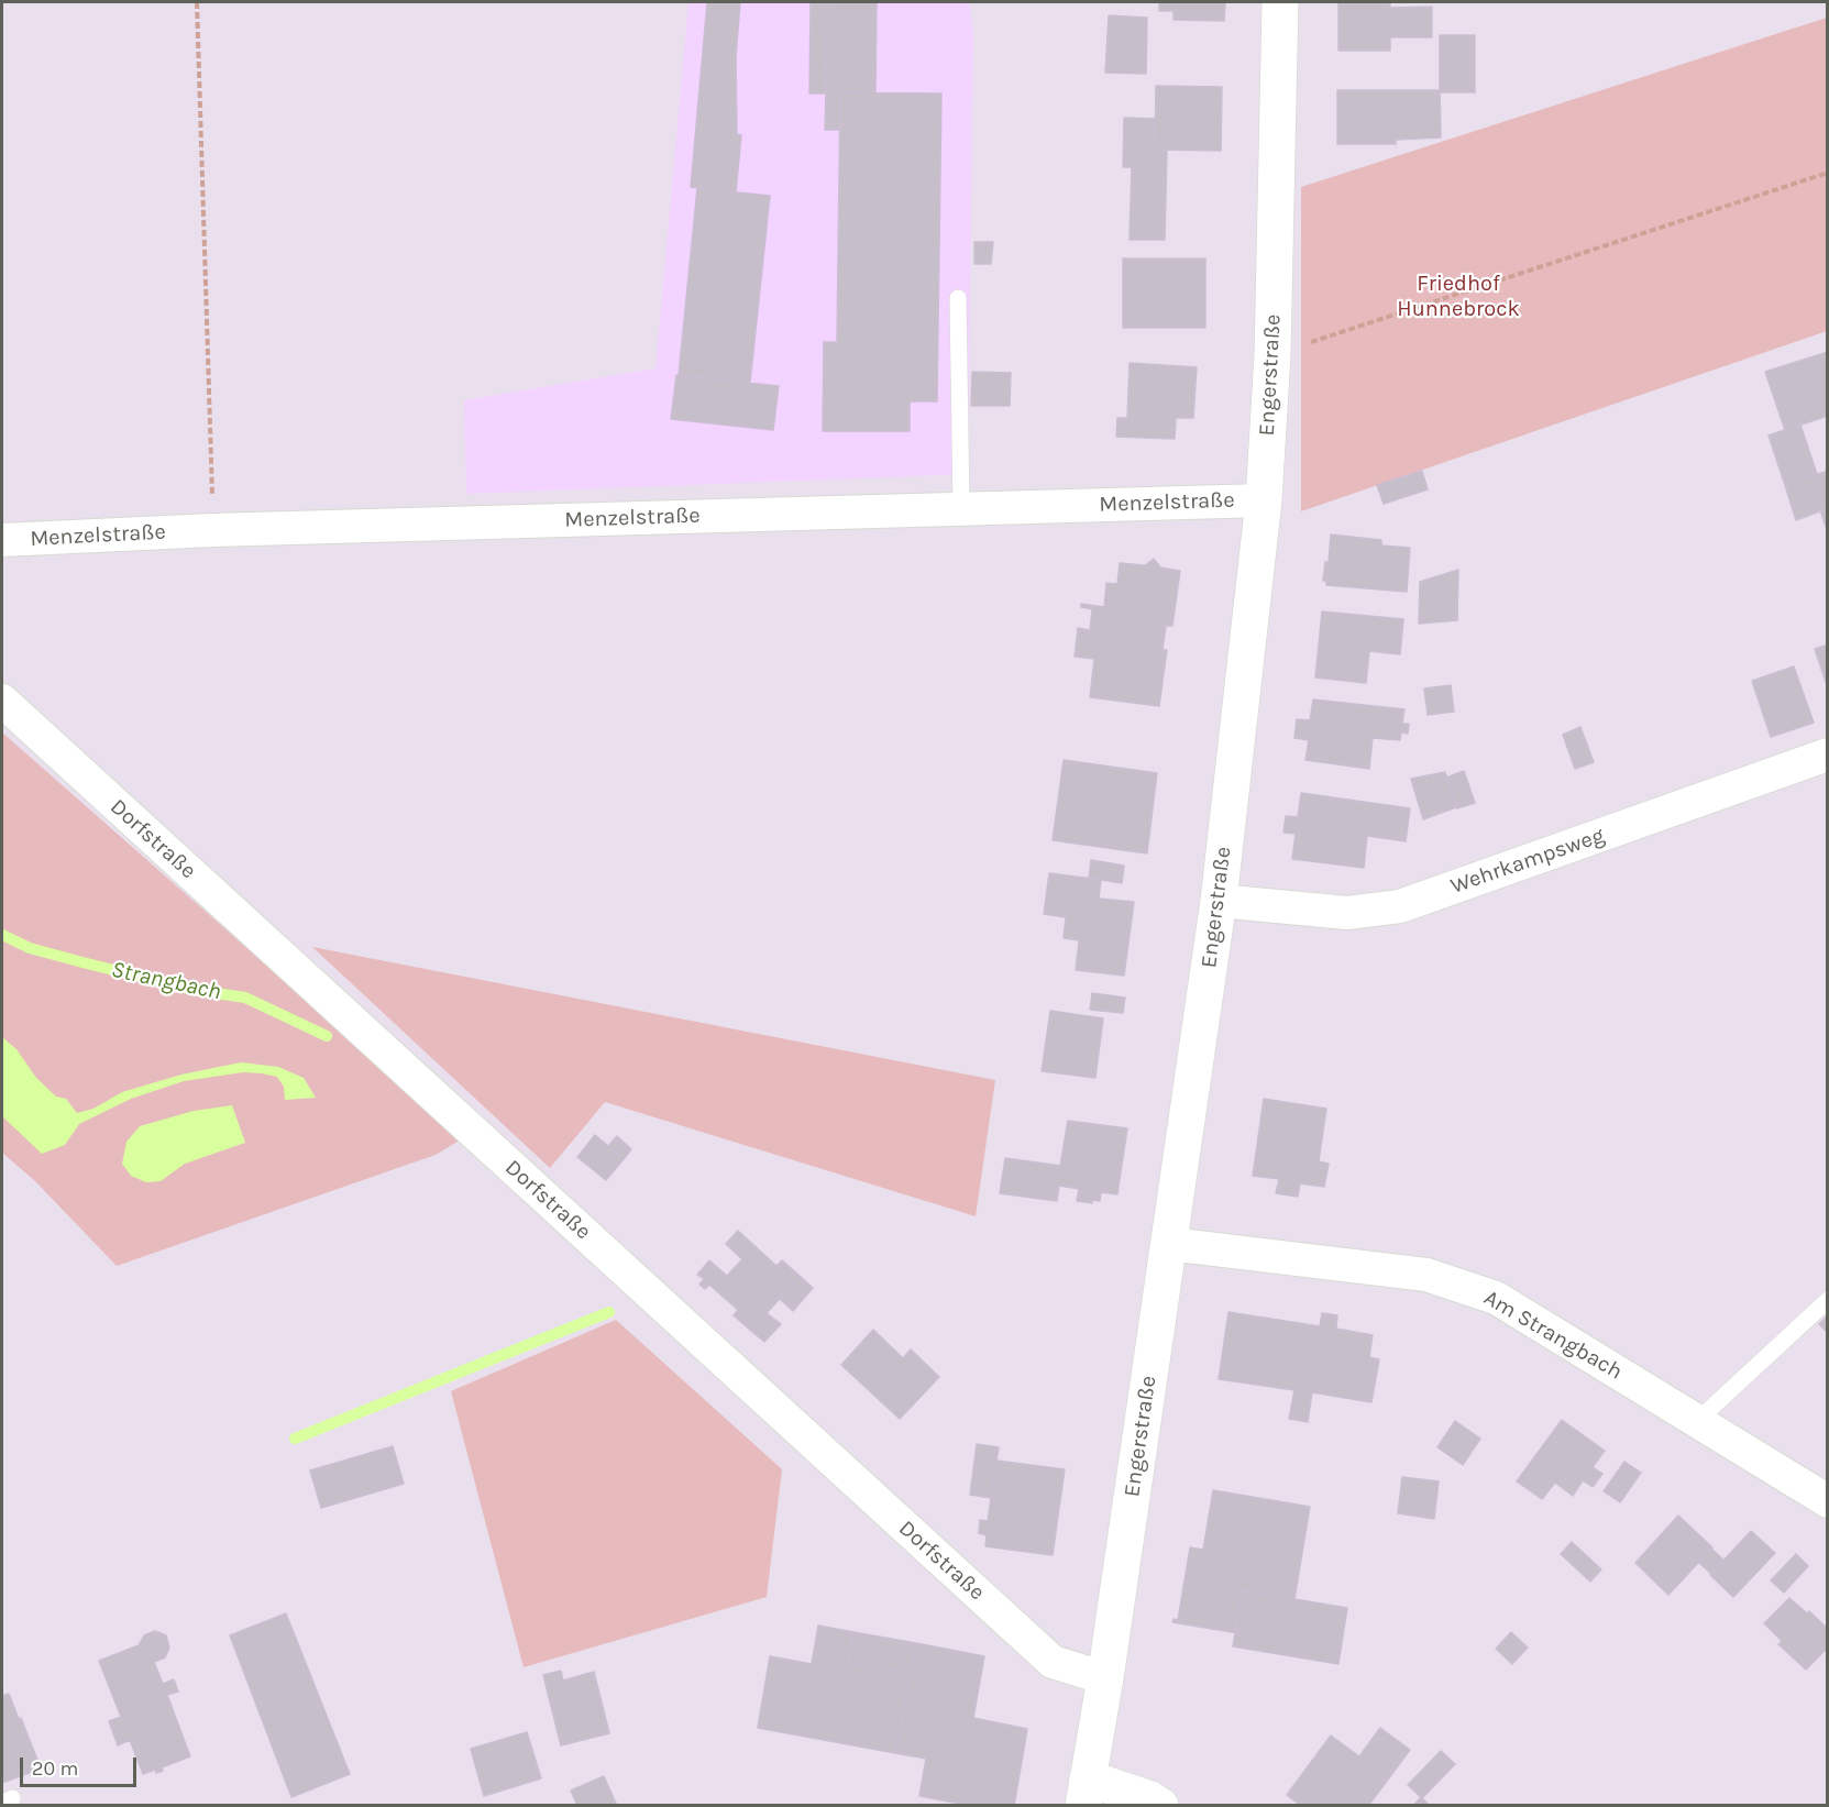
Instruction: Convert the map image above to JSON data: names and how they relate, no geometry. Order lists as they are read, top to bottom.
{
  "streets": {
    "main road": ["Engerstraße"],
    "street": [
      "Menzelstraße",
      "Dorfstraße",
      "Wehrkampsweg",
      "Am Strangbach"
    ]
  },
  "crossings": [
    ["Engerstraße", "Menzelstraße"],
    ["Engerstraße", "Dorfstraße"],
    ["Engerstraße", "Wehrkampsweg"],
    ["Engerstraße", "Am Strangbach"]
  ],
  "water": ["Strangbach"],
  "parks": ["Friedhof Hunnebrock"],
  "scale_bar": "20 m"
}
